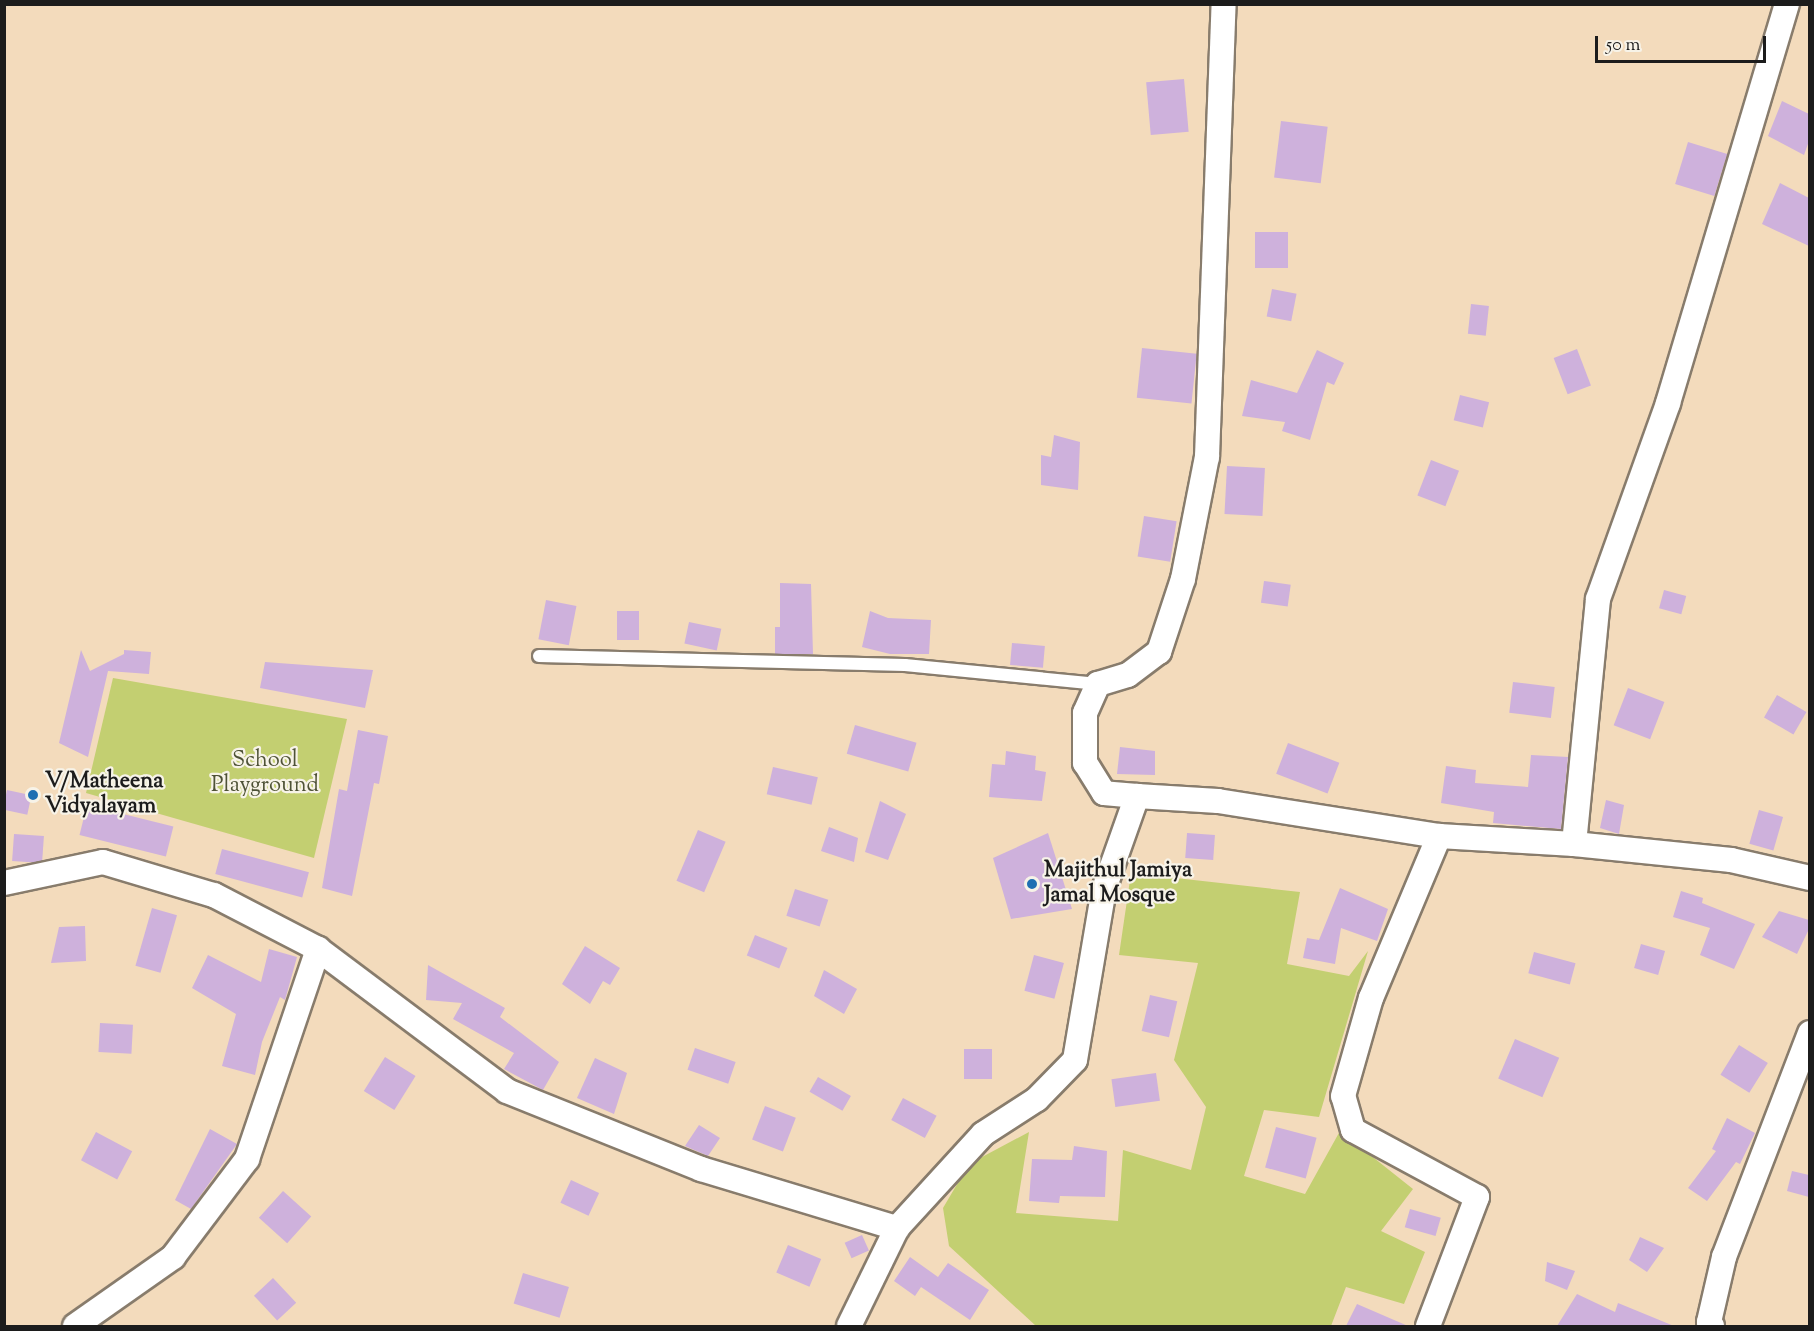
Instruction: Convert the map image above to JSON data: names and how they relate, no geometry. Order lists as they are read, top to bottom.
{
  "parks": ["School Playground"],
  "places": ["V/Matheena Vidyalayam", "Majithul Jamiya Jamal Mosque"],
  "scale_bar": "50 m"
}
